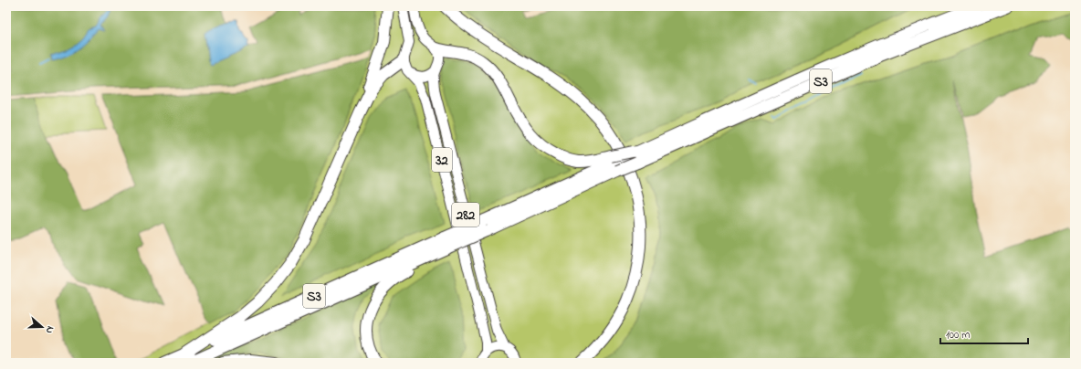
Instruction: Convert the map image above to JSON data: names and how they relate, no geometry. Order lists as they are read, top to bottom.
{
  "streets": {
    "highway": ["S3"],
    "main road": ["32", "282"]
  },
  "crossings": [
    ["32", "282"]
  ],
  "scale_bar": "100 m",
  "north": "right"
}
